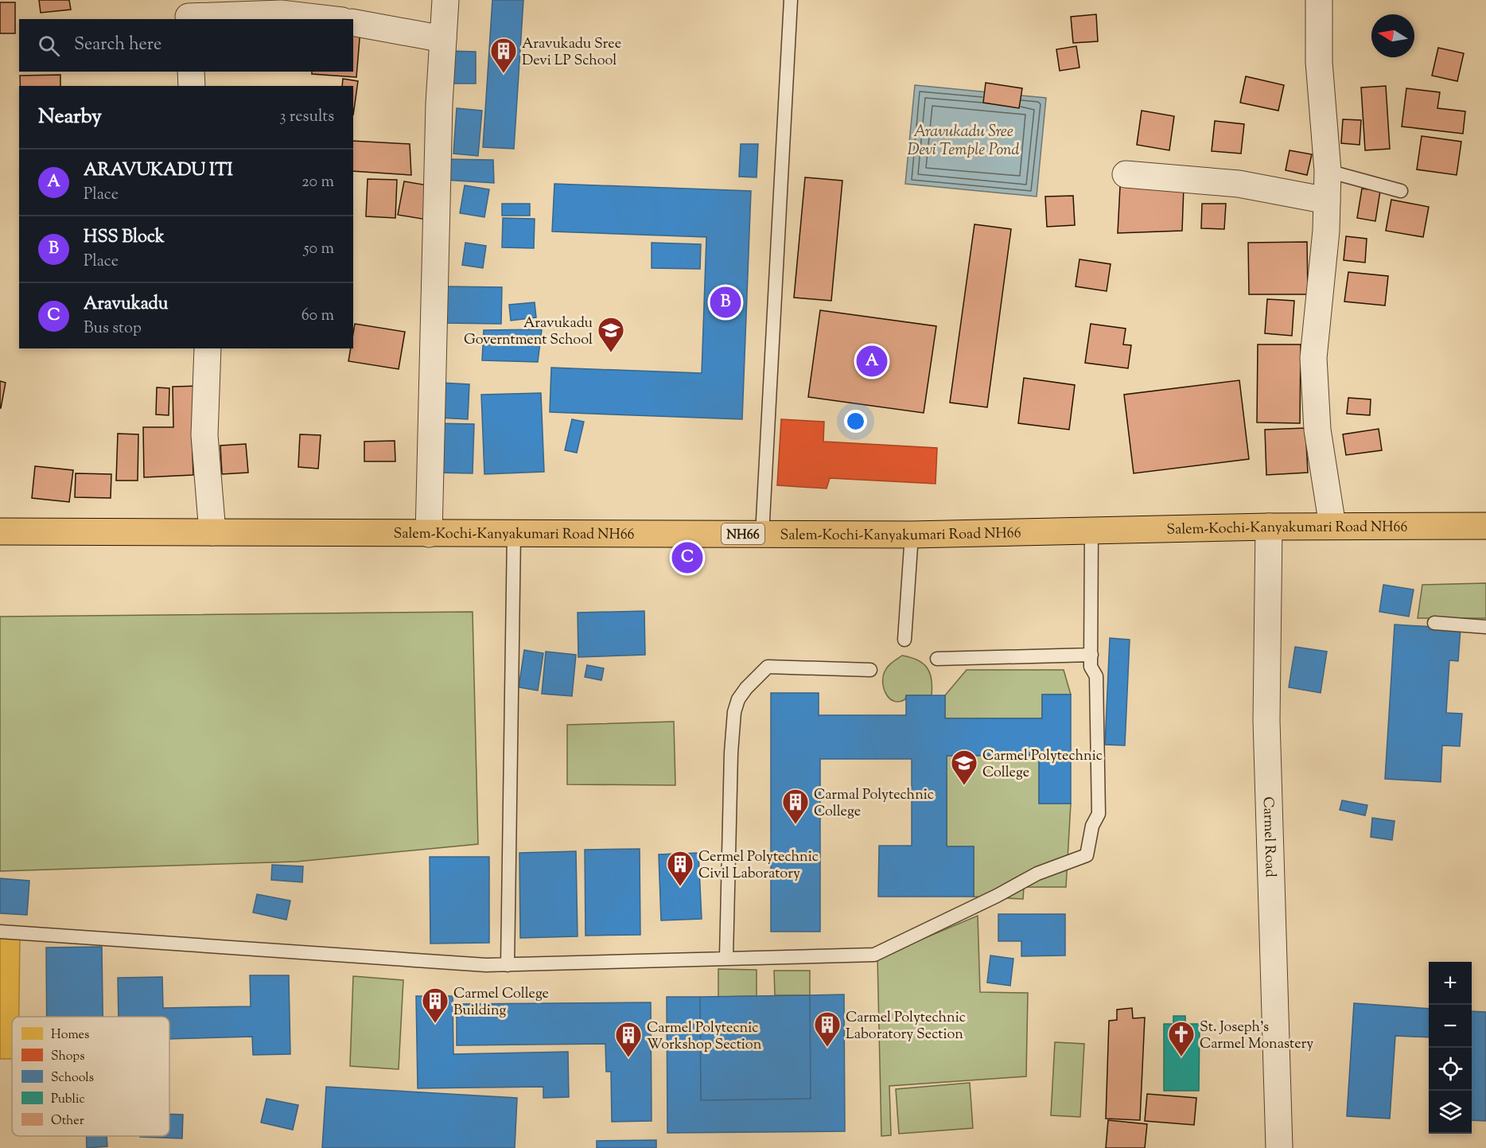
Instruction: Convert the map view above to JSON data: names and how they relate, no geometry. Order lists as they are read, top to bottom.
{
  "streets": {
    "highway": ["Salem-Kochi-Kanyakumari Road NH66", "NH66"],
    "street": ["Carmel Road"]
  },
  "crossings": [
    ["Salem-Kochi-Kanyakumari Road NH66", "Carmel Road"]
  ],
  "water": ["Aravukadu Sree Devi Temple Pond"],
  "places": {
    "building": [
      "Aravukadu Sree Devi LP School",
      "Carmal Polytechnic College",
      "Cermel Polytechnic Civil Laboratory",
      "Carmel College Building",
      "Carmel Polytechnic Laboratory Section",
      "Carmel Polytecnic Workshop Section"
    ],
    "school or university": ["Aravukadu Governtment School", "Carmel Polytechnic College"],
    "church": ["St. Joseph's Carmel Monastery"]
  },
  "legend": [
    "Homes",
    "Shops",
    "Schools",
    "Public",
    "Other"
  ],
  "north": "left",
  "page": {
    "search": "Search here",
    "heading": ["Nearby", "3 results"],
    "list": [
      {
        "mark": "A",
        "name": "ARAVUKADU ITI",
        "note": "Place",
        "value": "20 m"
      },
      {
        "mark": "B",
        "name": "HSS Block",
        "note": "Place",
        "value": "50 m"
      },
      {
        "mark": "C",
        "name": "Aravukadu",
        "note": "Bus stop",
        "value": "60 m"
      }
    ],
    "pins": ["B", "A", "C"],
    "map_buttons": ["+", "−"]
  }
}
